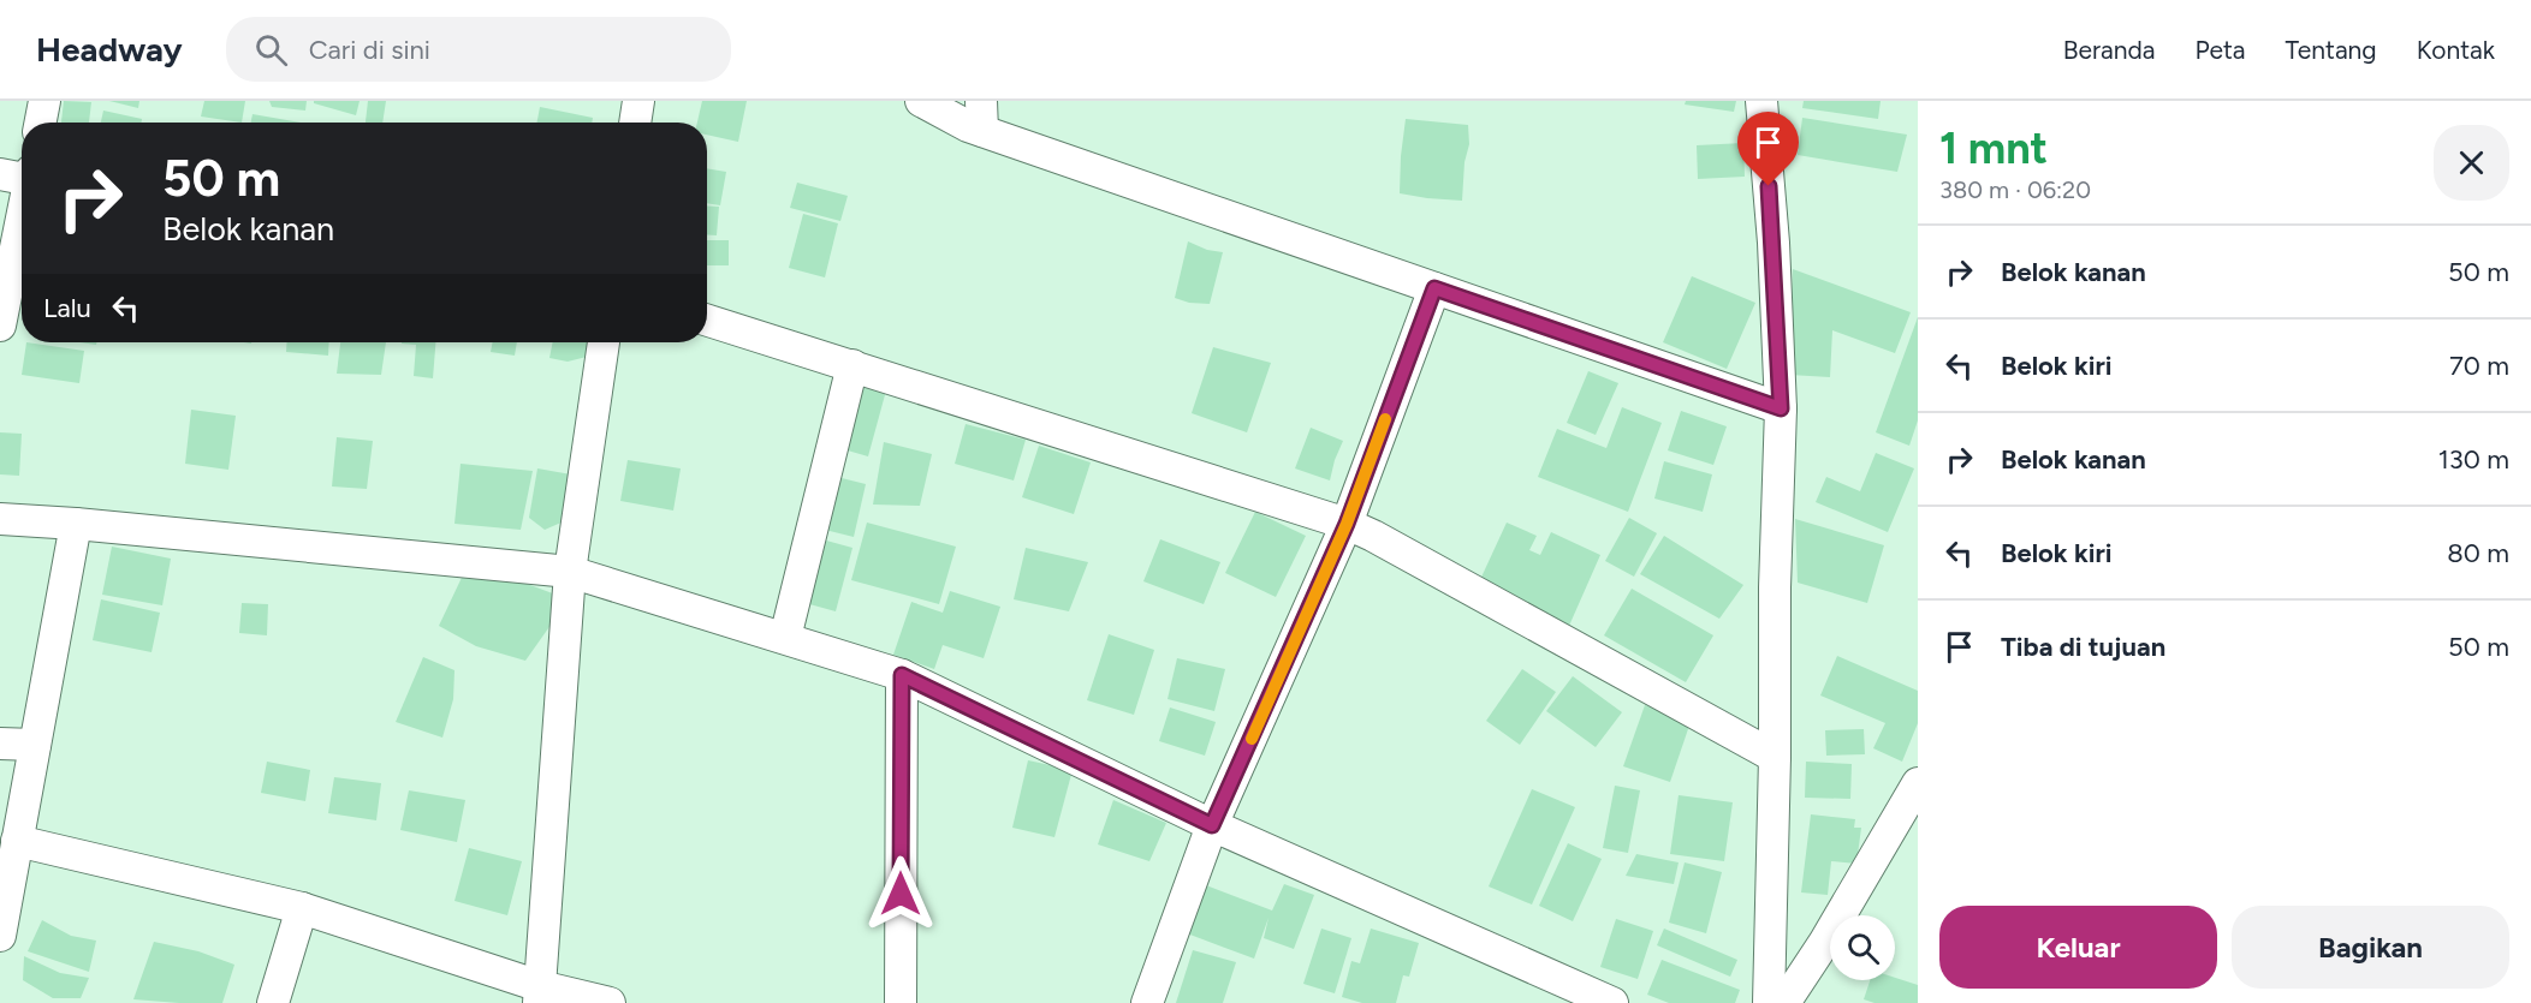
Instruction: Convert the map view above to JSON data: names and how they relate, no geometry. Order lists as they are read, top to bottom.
{
  "page": {
    "header": "Headway",
    "search": "Cari di sini",
    "nav": [
      "Beranda",
      "Peta",
      "Tentang",
      "Kontak"
    ],
    "heading": ["1 mnt", "380 m · 06:20"],
    "turn": ["50 m", "Belok kanan"],
    "list": [
      {
        "name": "Belok kanan",
        "value": "50 m"
      },
      {
        "name": "Belok kiri",
        "value": "70 m"
      },
      {
        "name": "Belok kanan",
        "value": "130 m"
      },
      {
        "name": "Belok kiri",
        "value": "80 m"
      },
      {
        "name": "Tiba di tujuan",
        "value": "50 m"
      }
    ],
    "then": "Lalu",
    "buttons": ["Keluar", "Bagikan"]
  }
}
